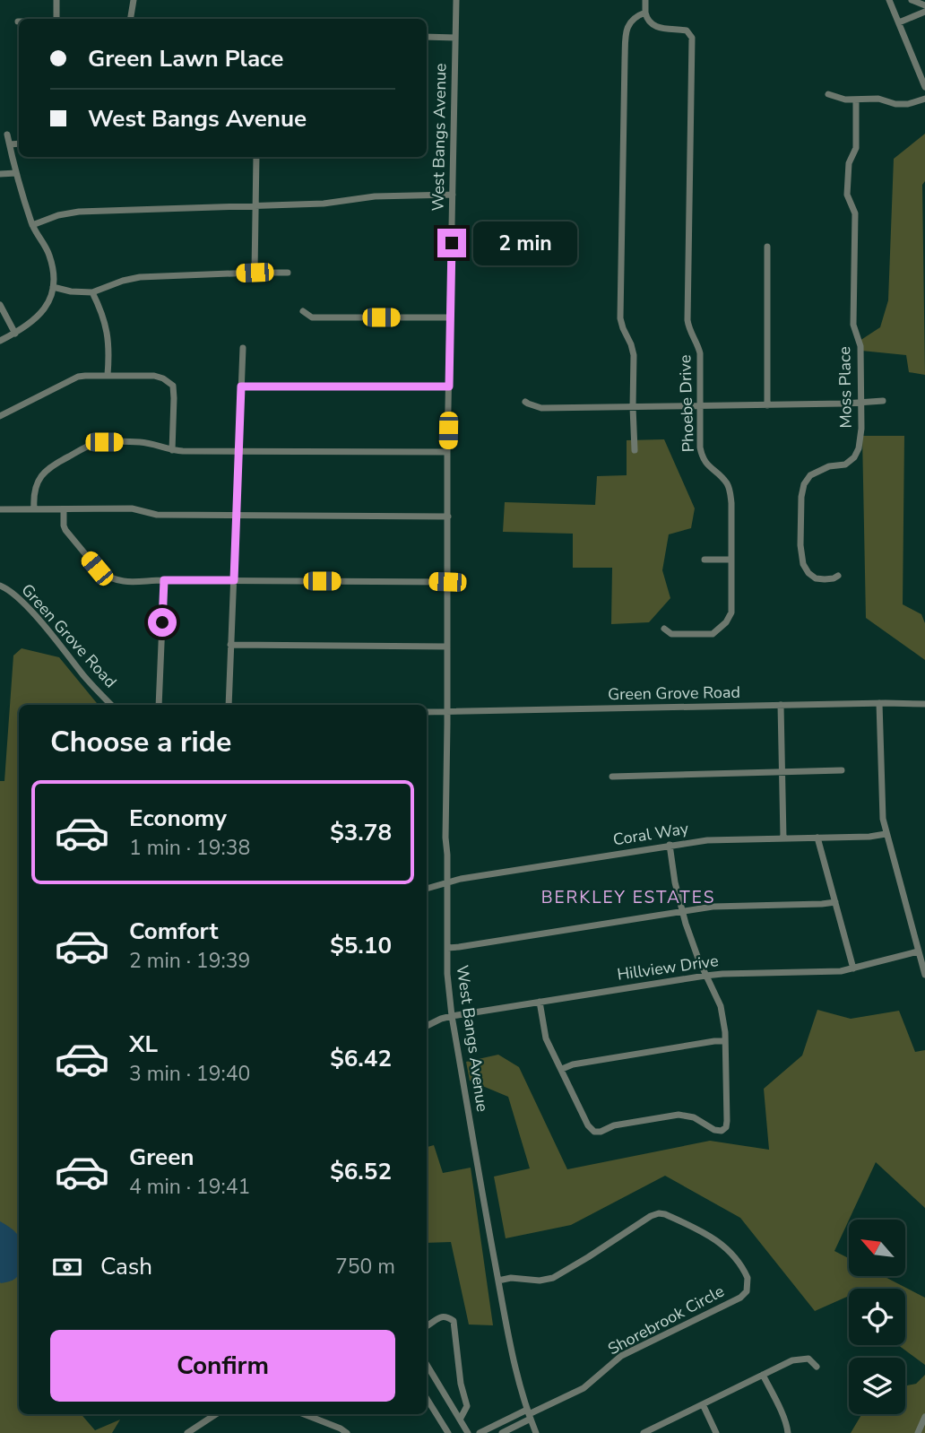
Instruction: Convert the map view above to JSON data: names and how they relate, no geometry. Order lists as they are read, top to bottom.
{
  "streets": {
    "street": [
      "West Bangs Avenue",
      "Moss Place",
      "Phoebe Drive",
      "Green Grove Road",
      "Coral Way",
      "Hillview Drive",
      "Shorebrook Circle"
    ]
  },
  "crossings": [
    ["West Bangs Avenue", "Green Grove Road"],
    ["West Bangs Avenue", "Coral Way"],
    ["West Bangs Avenue", "Hillview Drive"],
    ["West Bangs Avenue", "Shorebrook Circle"]
  ],
  "districts": ["BERKLEY ESTATES"],
  "north": "top left",
  "page": {
    "banner": ["Green Lawn Place", "West Bangs Avenue"],
    "bubble": "2 min",
    "heading": "Choose a ride",
    "list": [
      {
        "name": "Economy",
        "note": "1 min · 19:38",
        "value": "$3.78"
      },
      {
        "name": "Comfort",
        "note": "2 min · 19:39",
        "value": "$5.10"
      },
      {
        "name": "XL",
        "note": "3 min · 19:40",
        "value": "$6.42"
      },
      {
        "name": "Green",
        "note": "4 min · 19:41",
        "value": "$6.52"
      }
    ],
    "pay": ["Cash", "750 m"],
    "buttons": "Confirm"
  }
}
